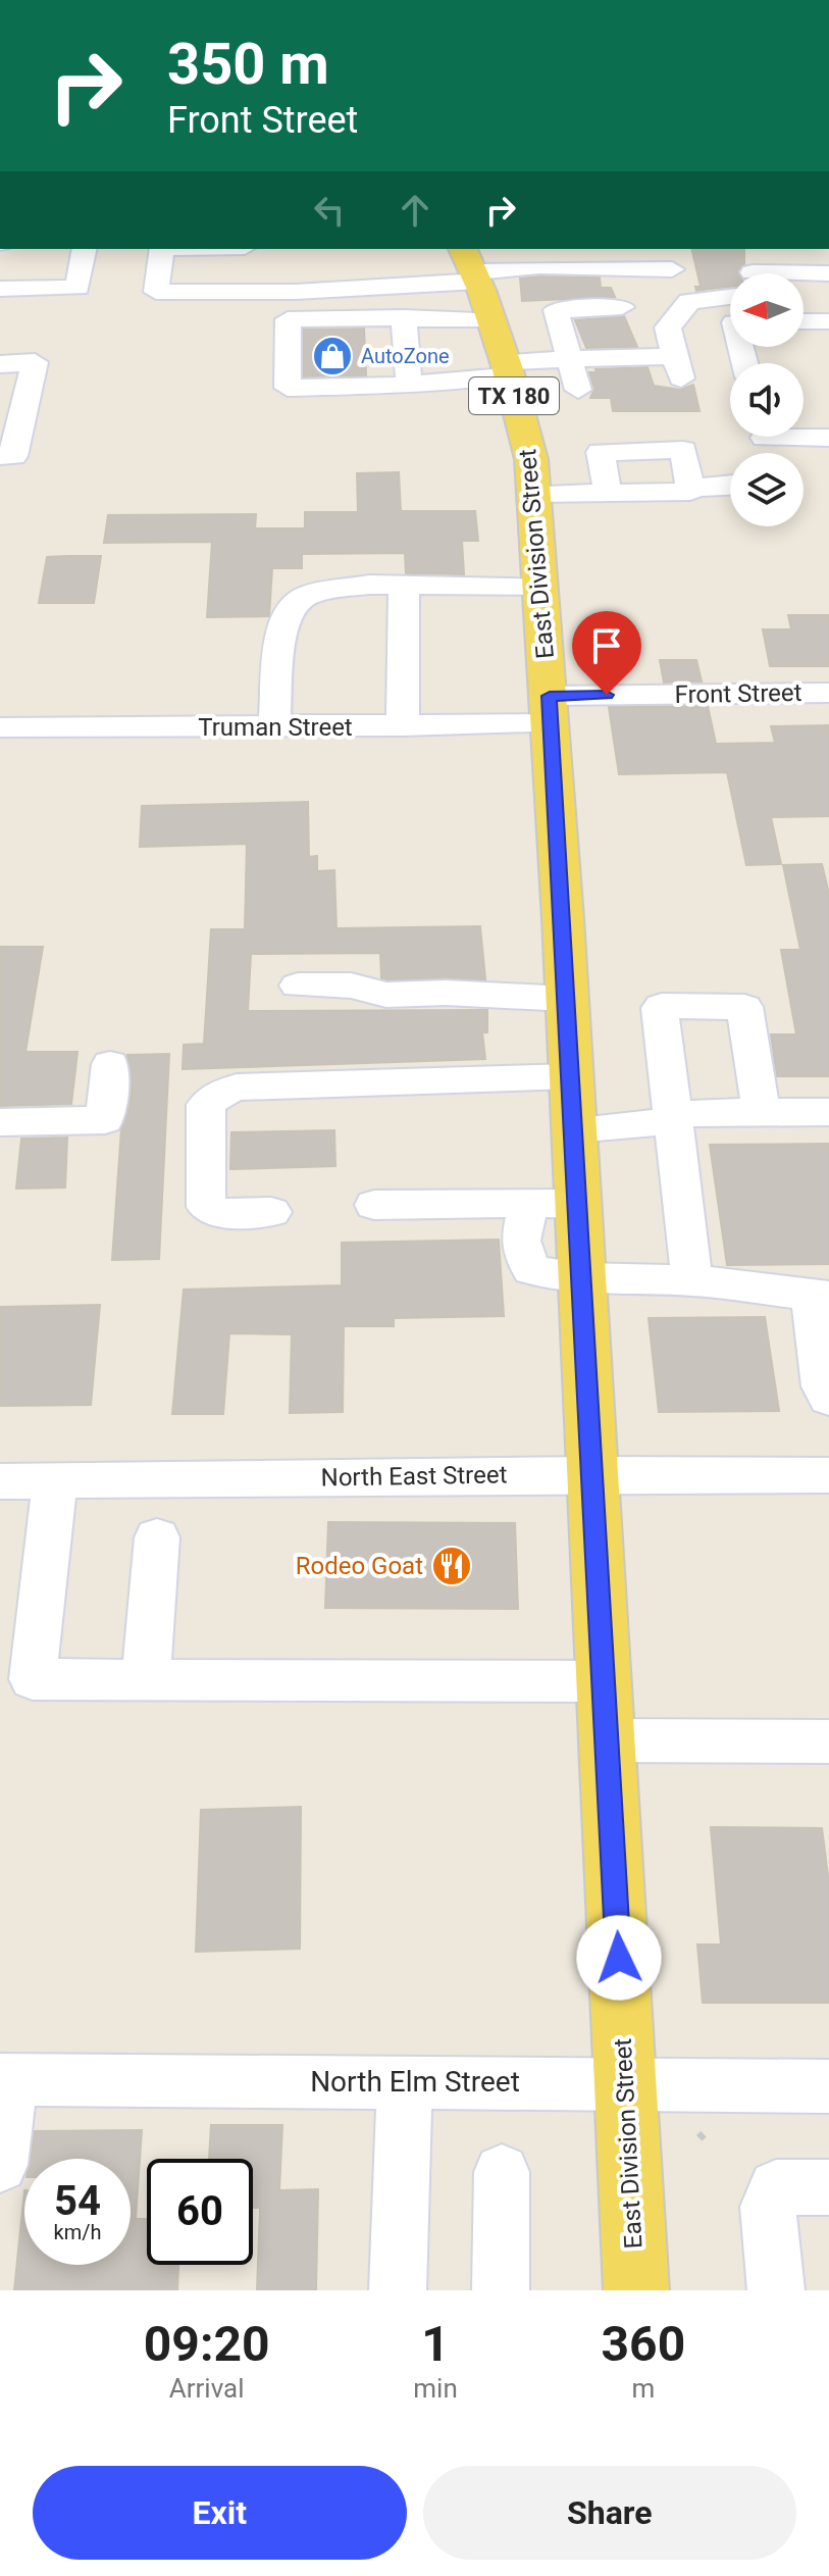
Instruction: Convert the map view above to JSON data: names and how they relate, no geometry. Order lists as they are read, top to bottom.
{
  "streets": {
    "main road": ["TX 180", "East Division Street"],
    "street": [
      "Front Street",
      "Truman Street",
      "North East Street",
      "North Elm Street"
    ]
  },
  "crossings": [
    ["East Division Street", "Front Street"],
    ["East Division Street", "Truman Street"],
    ["East Division Street", "North East Street"],
    ["East Division Street", "North Elm Street"],
    ["Front Street", "Truman Street"]
  ],
  "places": {
    "shop": ["AutoZone"],
    "restaurant": ["Rodeo Goat"]
  },
  "north": "left",
  "page": {
    "turn": ["350 m", "Front Street"],
    "speed": "54 km/h",
    "limit": "60",
    "eta": [
      "09:20",
      "Arrival",
      "1",
      "min",
      "360",
      "m"
    ],
    "buttons": ["Exit", "Share"]
  }
}
